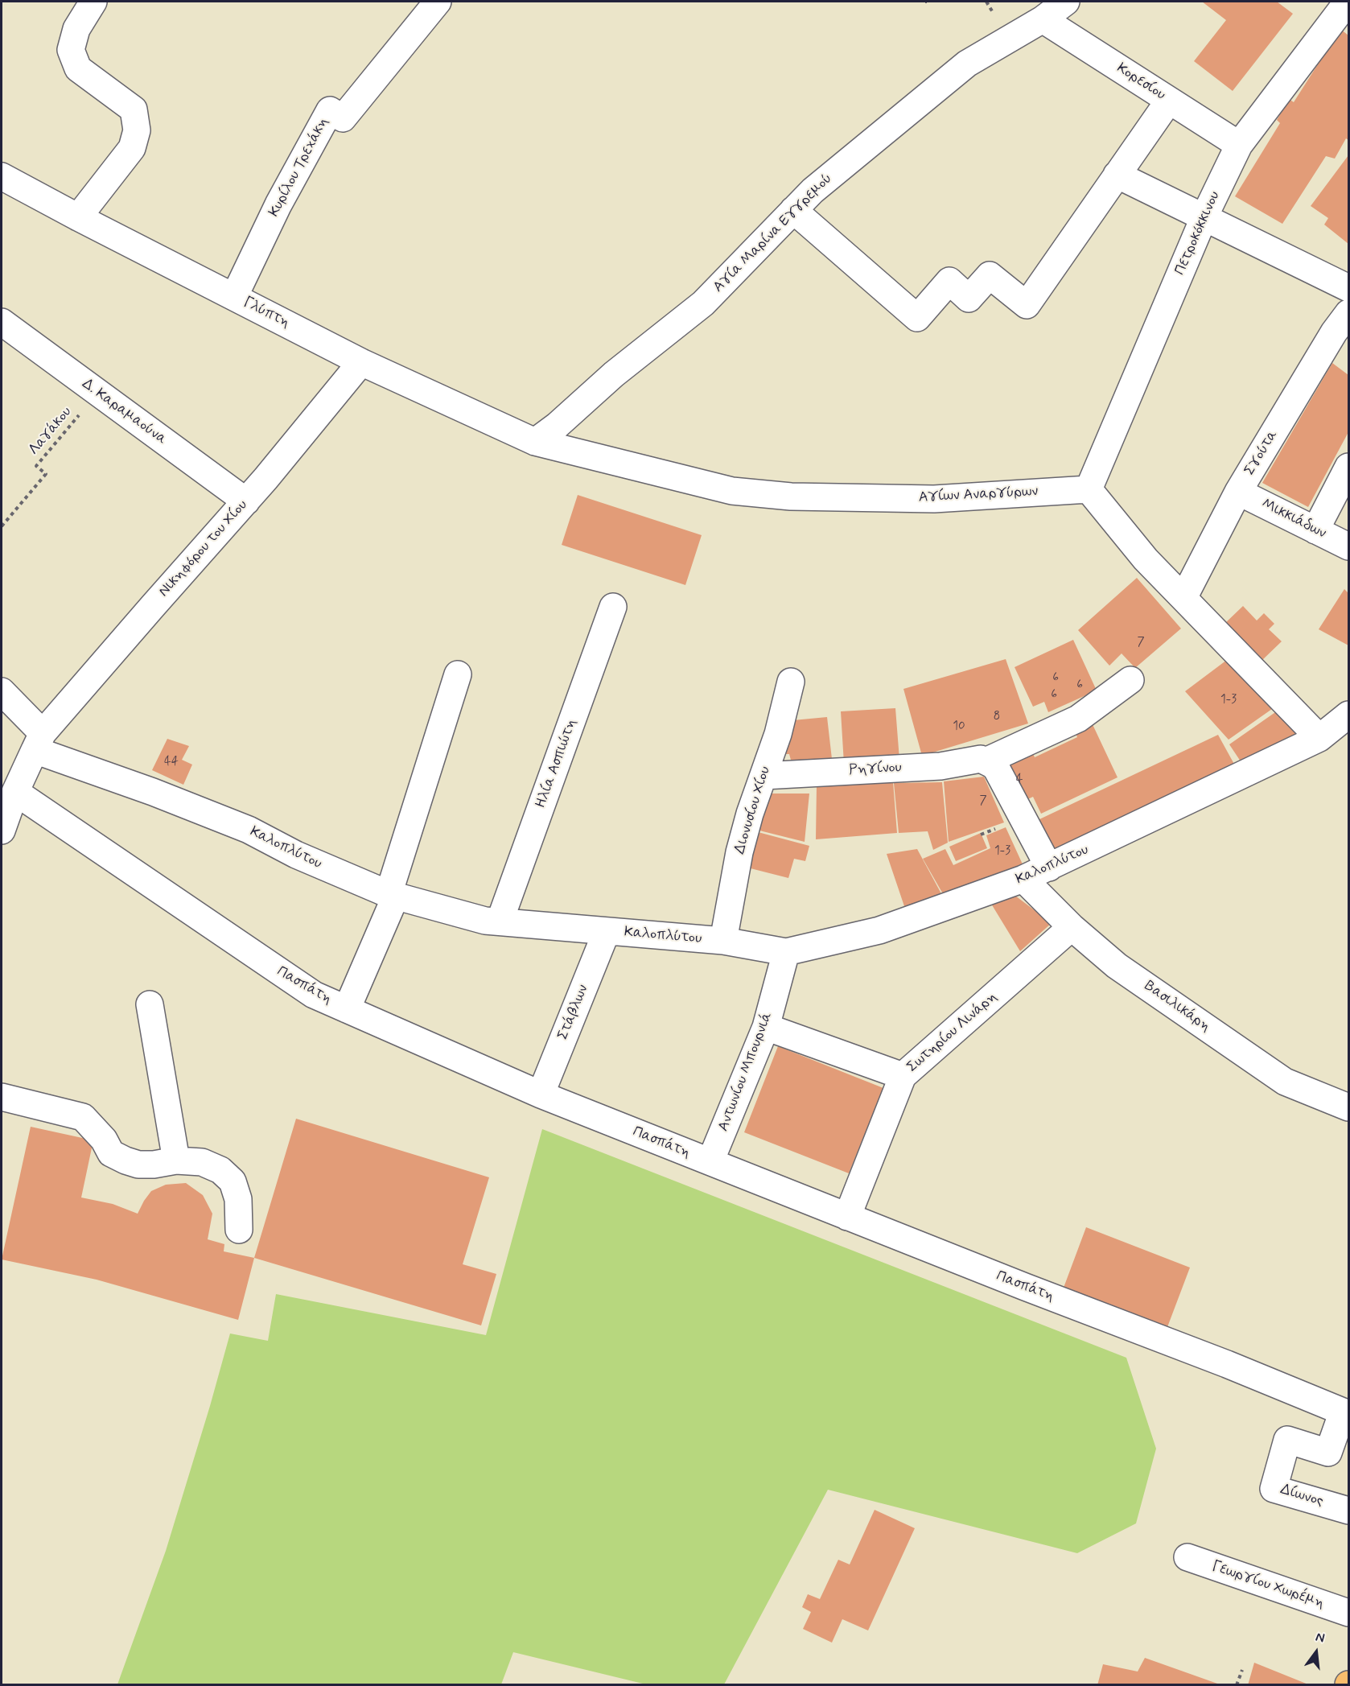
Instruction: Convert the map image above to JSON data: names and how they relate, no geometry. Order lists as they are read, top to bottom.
{
  "streets": {
    "street": [
      "Κορεσίου",
      "Κυρίλου Τρεχάκη",
      "Αγία Μαρίνα Εγγρεμού",
      "Πετροκόκκινου",
      "Γλύπτη",
      "Δ. Καραμαούνα",
      "Σγούτα",
      "Αγίων Αναργύρων",
      "Μικκιάδων",
      "Νικηφόρου του Χίου",
      "Ηλία Ασπιώτη",
      "Ρηγίνου",
      "Διονυσίου Χίου",
      "Καλοπλύτου",
      "Πασπάτη",
      "Βασιλικάρη",
      "Στάβλων",
      "Σωτηρίου Λινάρη",
      "Αντωνίου Μπουρνιά",
      "Δίωνος",
      "Γεωργίου Χωρέμη"
    ],
    "path": ["Λαγάκου"]
  },
  "crossings": [
    ["Κορεσίου", "Αγία Μαρίνα Εγγρεμού"],
    ["Κορεσίου", "Πετροκόκκινου"],
    ["Κυρίλου Τρεχάκη", "Γλύπτη"],
    ["Αγία Μαρίνα Εγγρεμού", "Γλύπτη"],
    ["Αγία Μαρίνα Εγγρεμού", "Αγίων Αναργύρων"],
    ["Πετροκόκκινου", "Αγίων Αναργύρων"],
    ["Γλύπτη", "Αγίων Αναργύρων"],
    ["Γλύπτη", "Νικηφόρου του Χίου"],
    ["Δ. Καραμαούνα", "Λαγάκου"],
    ["Δ. Καραμαούνα", "Νικηφόρου του Χίου"],
    ["Σγούτα", "Μικκιάδων"],
    ["Νικηφόρου του Χίου", "Καλοπλύτου"],
    ["Νικηφόρου του Χίου", "Πασπάτη"],
    ["Ηλία Ασπιώτη", "Καλοπλύτου"],
    ["Ρηγίνου", "Διονυσίου Χίου"],
    ["Διονυσίου Χίου", "Καλοπλύτου"],
    ["Καλοπλύτου", "Βασιλικάρη"],
    ["Καλοπλύτου", "Στάβλων"],
    ["Καλοπλύτου", "Αντωνίου Μπουρνιά"],
    ["Πασπάτη", "Στάβλων"],
    ["Πασπάτη", "Σωτηρίου Λινάρη"],
    ["Πασπάτη", "Αντωνίου Μπουρνιά"],
    ["Πασπάτη", "Δίωνος"],
    ["Βασιλικάρη", "Σωτηρίου Λινάρη"]
  ],
  "house_numbers": [
    "7",
    "6",
    "6",
    "6",
    "1-3",
    "8",
    "10",
    "44",
    "4",
    "7",
    "1-3"
  ],
  "north": "top"
}
